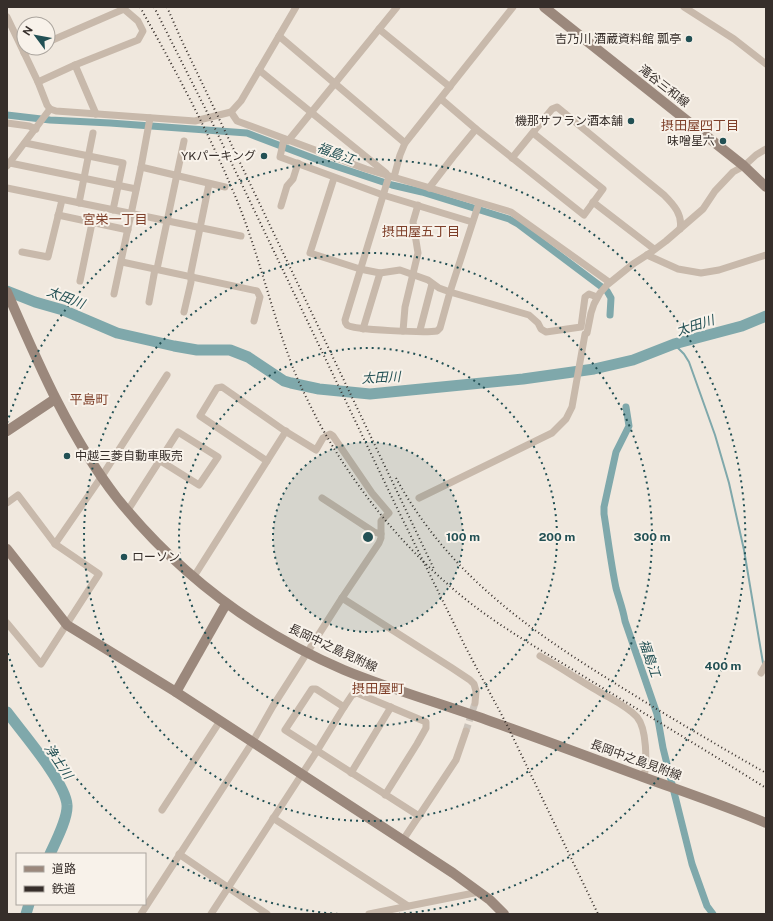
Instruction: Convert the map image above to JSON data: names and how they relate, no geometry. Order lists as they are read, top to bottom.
{
  "streets": {
    "main road": ["滝谷三和線", "長岡中之島見附線"]
  },
  "districts": [
    "摂田屋四丁目",
    "宮栄一丁目",
    "摂田屋五丁目",
    "平島町",
    "摂田屋町"
  ],
  "water": ["福島江", "太田川", "浄土川"],
  "places": [
    "吉乃川 酒蔵資料館 瓢亭",
    "機那サフラン酒本舗",
    "味噌星六",
    "YKパーキング",
    "中越三菱自動車販売",
    "ローソン"
  ],
  "legend": ["道路", "鉄道"],
  "north": "top left",
  "rings": [
    "100 m",
    "200 m",
    "300 m",
    "400 m"
  ]
}
